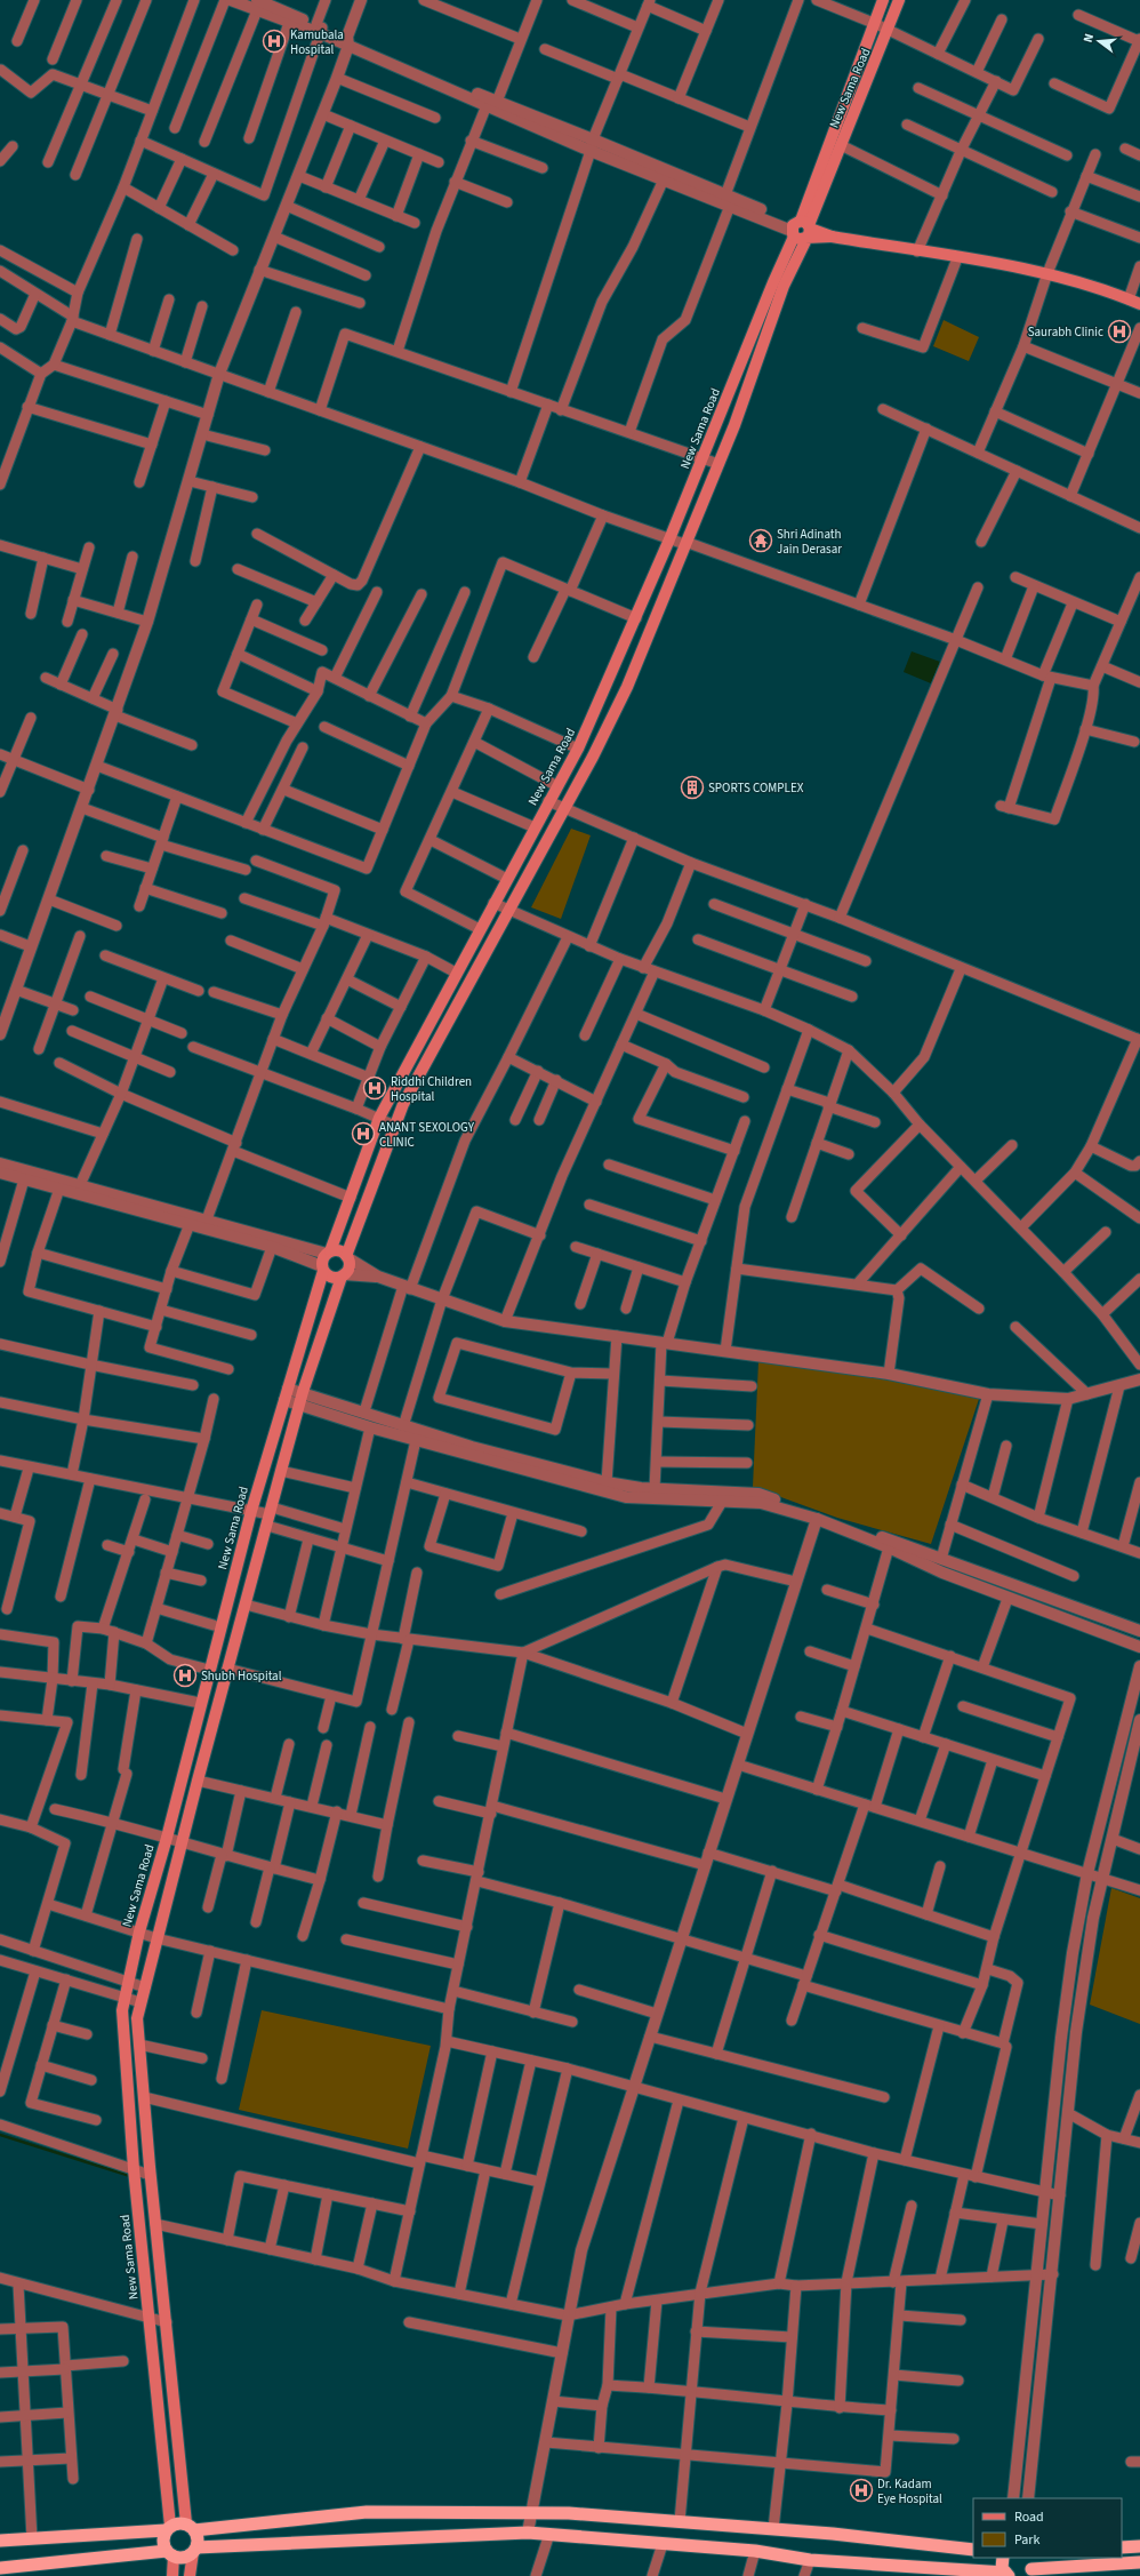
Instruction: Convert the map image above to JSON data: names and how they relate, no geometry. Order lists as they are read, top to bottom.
{
  "streets": {
    "main road": ["New Sama Road"]
  },
  "places": {
    "hospital": [
      "Kamubala Hospital",
      "Saurabh Clinic",
      "Riddhi Children Hospital",
      "ANANT SEXOLOGY CLINIC",
      "Shubh Hospital",
      "Dr. Kadam Eye Hospital"
    ],
    "temple": ["Shri Adinath Jain Derasar"],
    "building": ["SPORTS COMPLEX"]
  },
  "legend": ["Road", "Park"],
  "north": "left"
}
